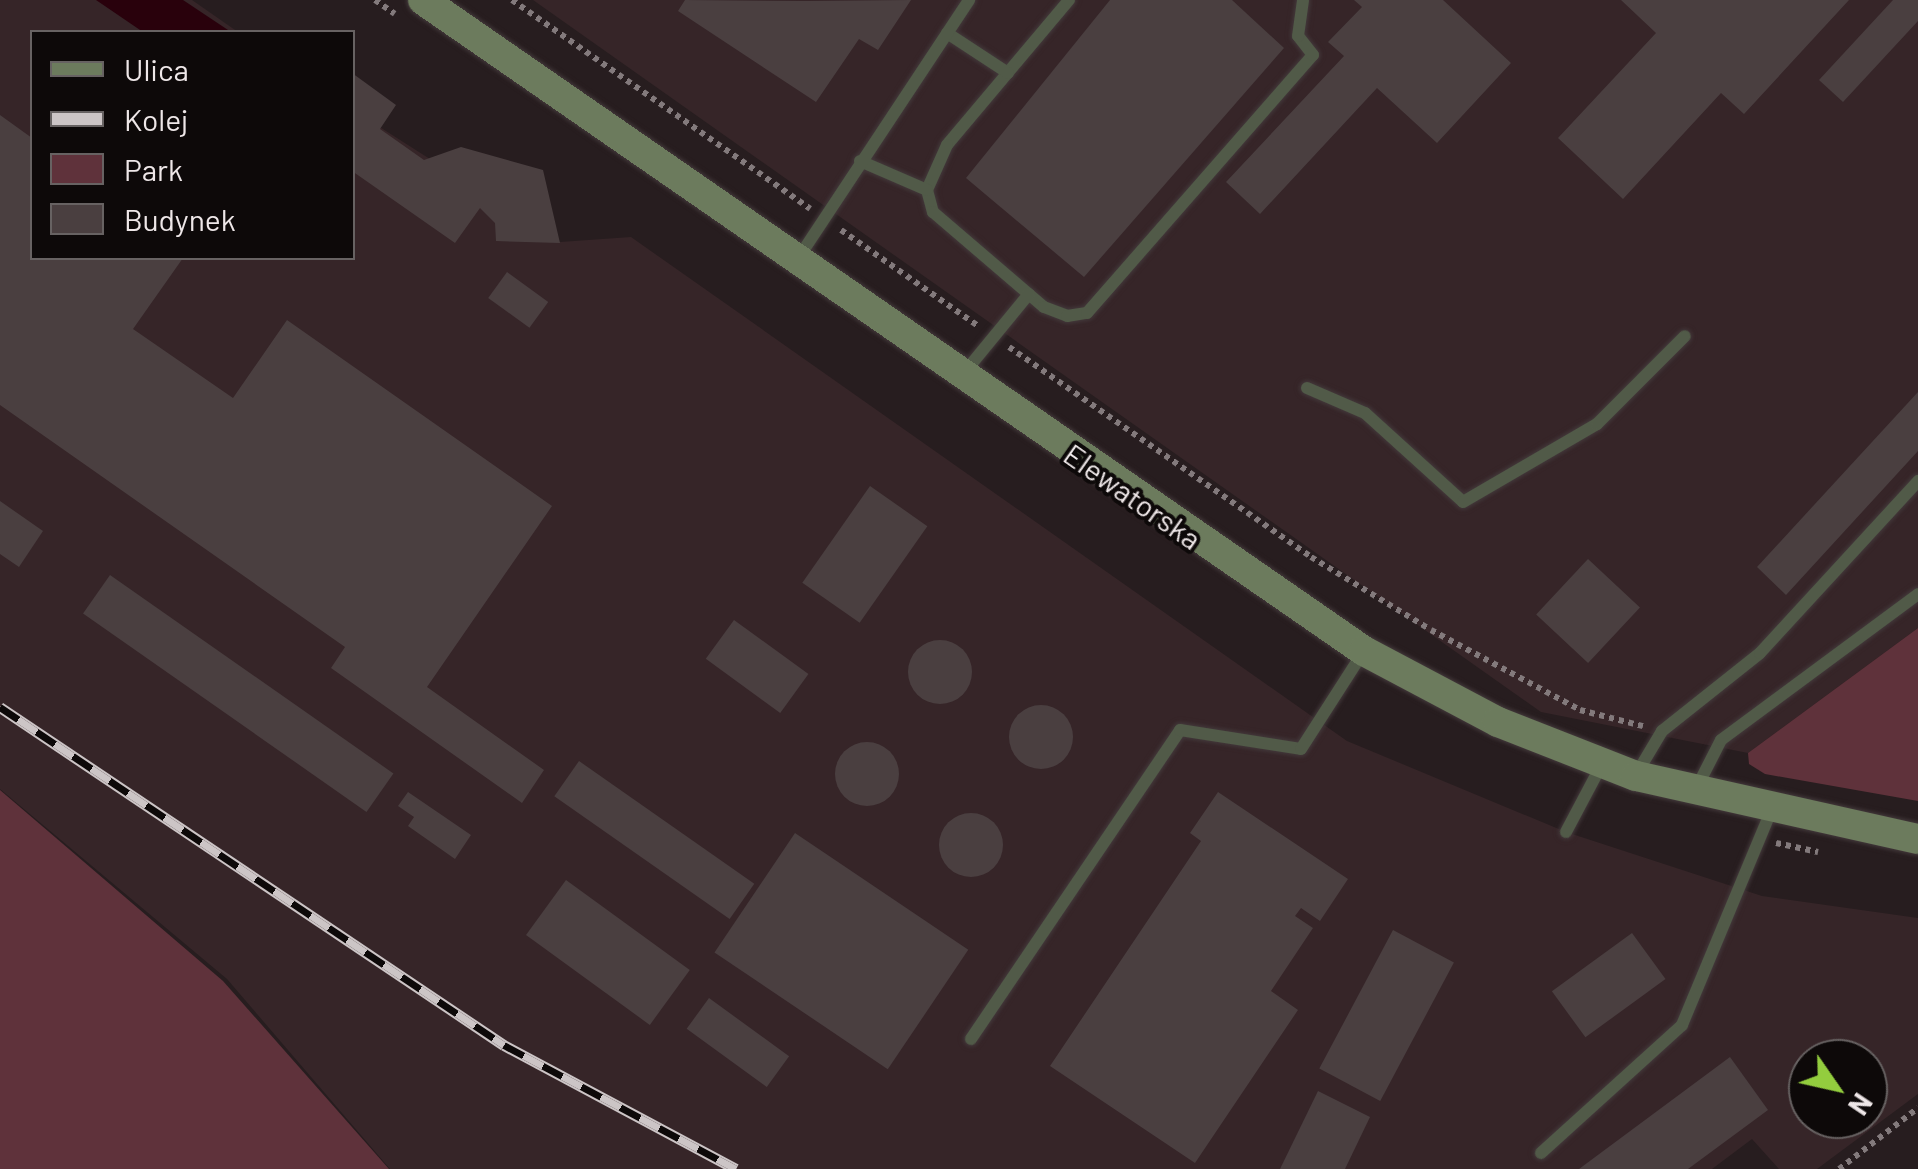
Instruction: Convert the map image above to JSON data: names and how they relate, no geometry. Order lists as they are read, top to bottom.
{
  "streets": {
    "street": ["Elewatorska"]
  },
  "legend": [
    "Ulica",
    "Kolej",
    "Park",
    "Budynek"
  ],
  "north": "bottom right"
}
